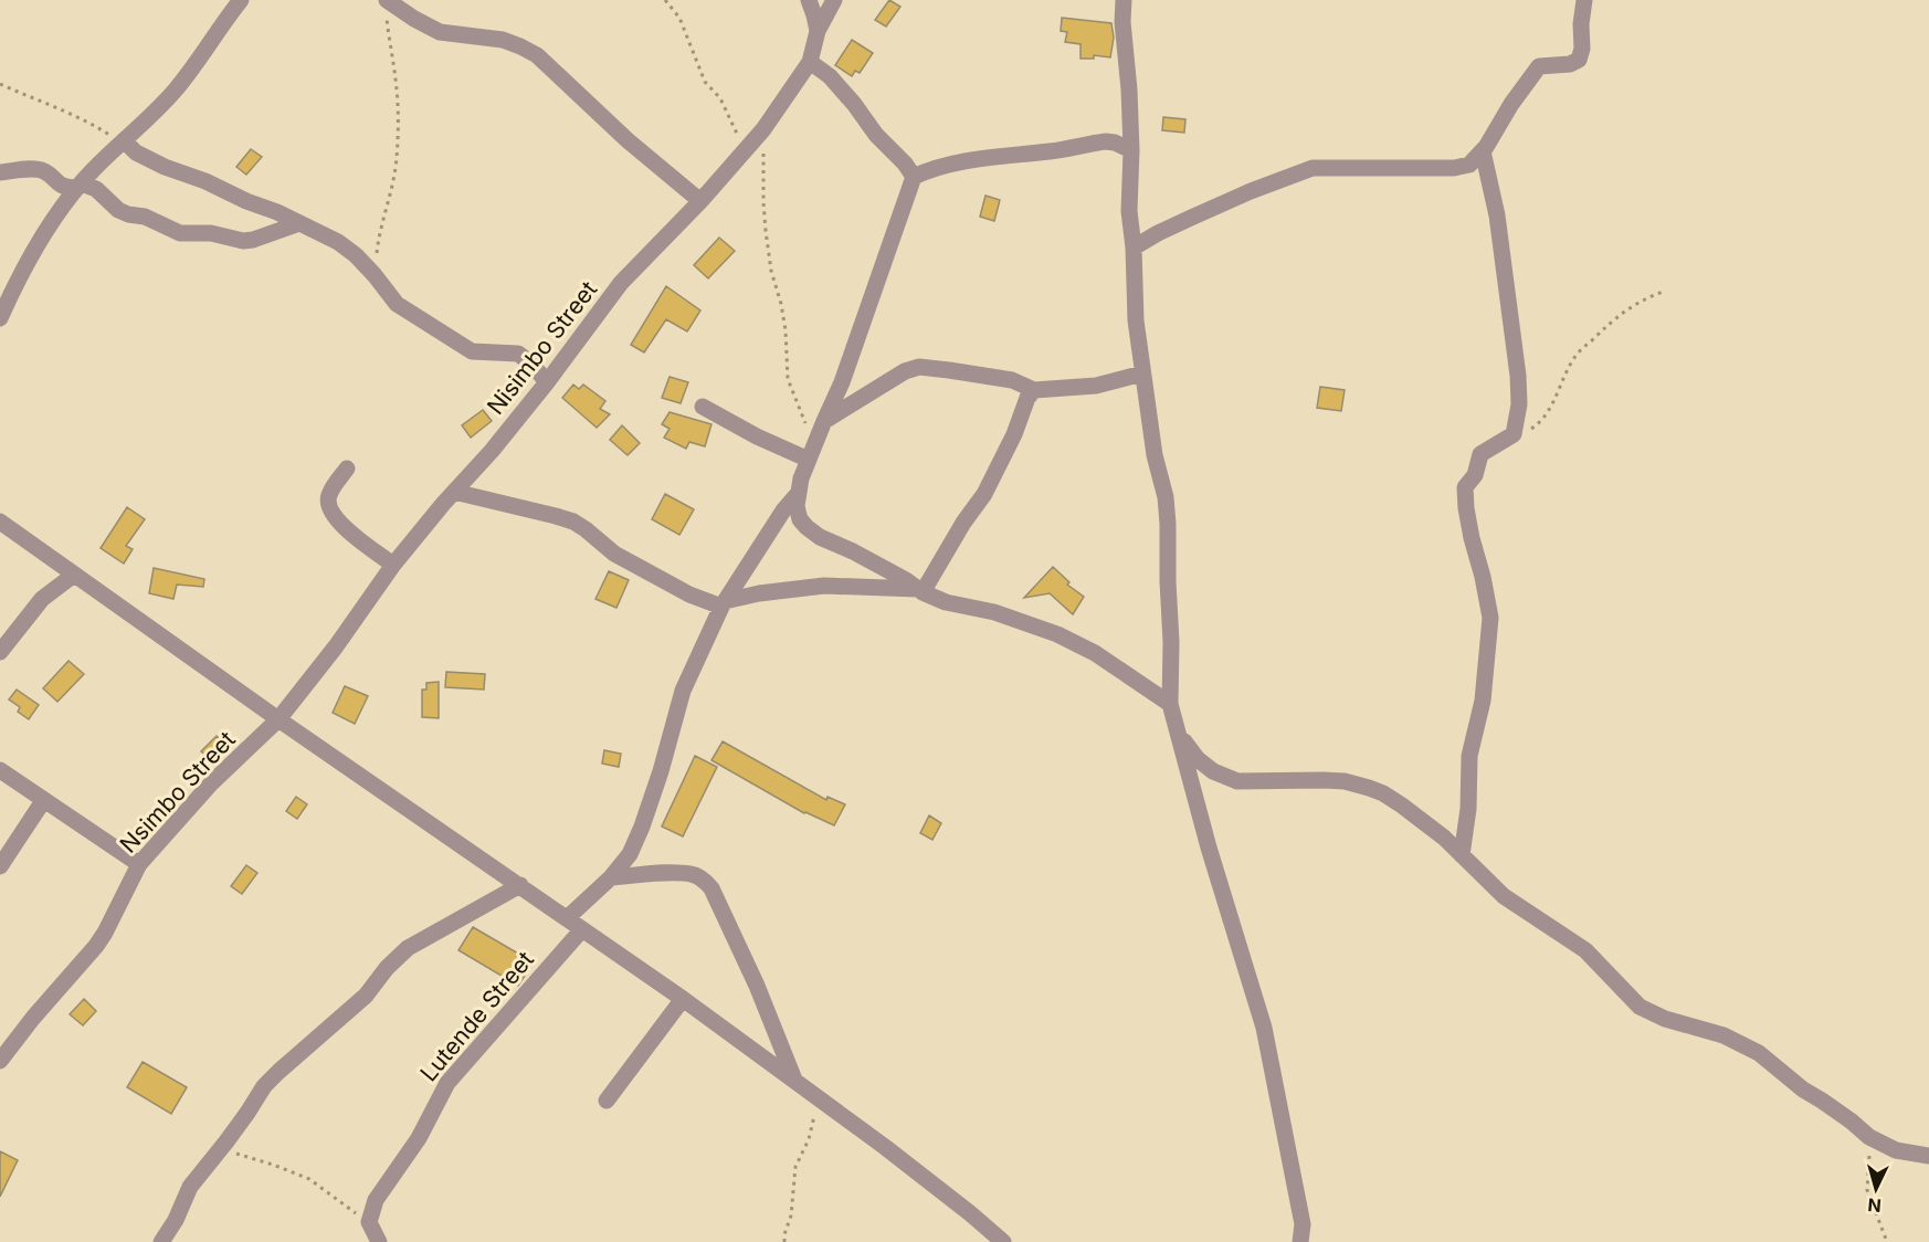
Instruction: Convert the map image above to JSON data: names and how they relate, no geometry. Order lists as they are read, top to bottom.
{
  "streets": {
    "street": ["Nisimbo Street", "Nsimbo Street", "Lutende Street"]
  },
  "crossings": [
    ["Nisimbo Street", "Nsimbo Street"]
  ],
  "north": "bottom"
}
